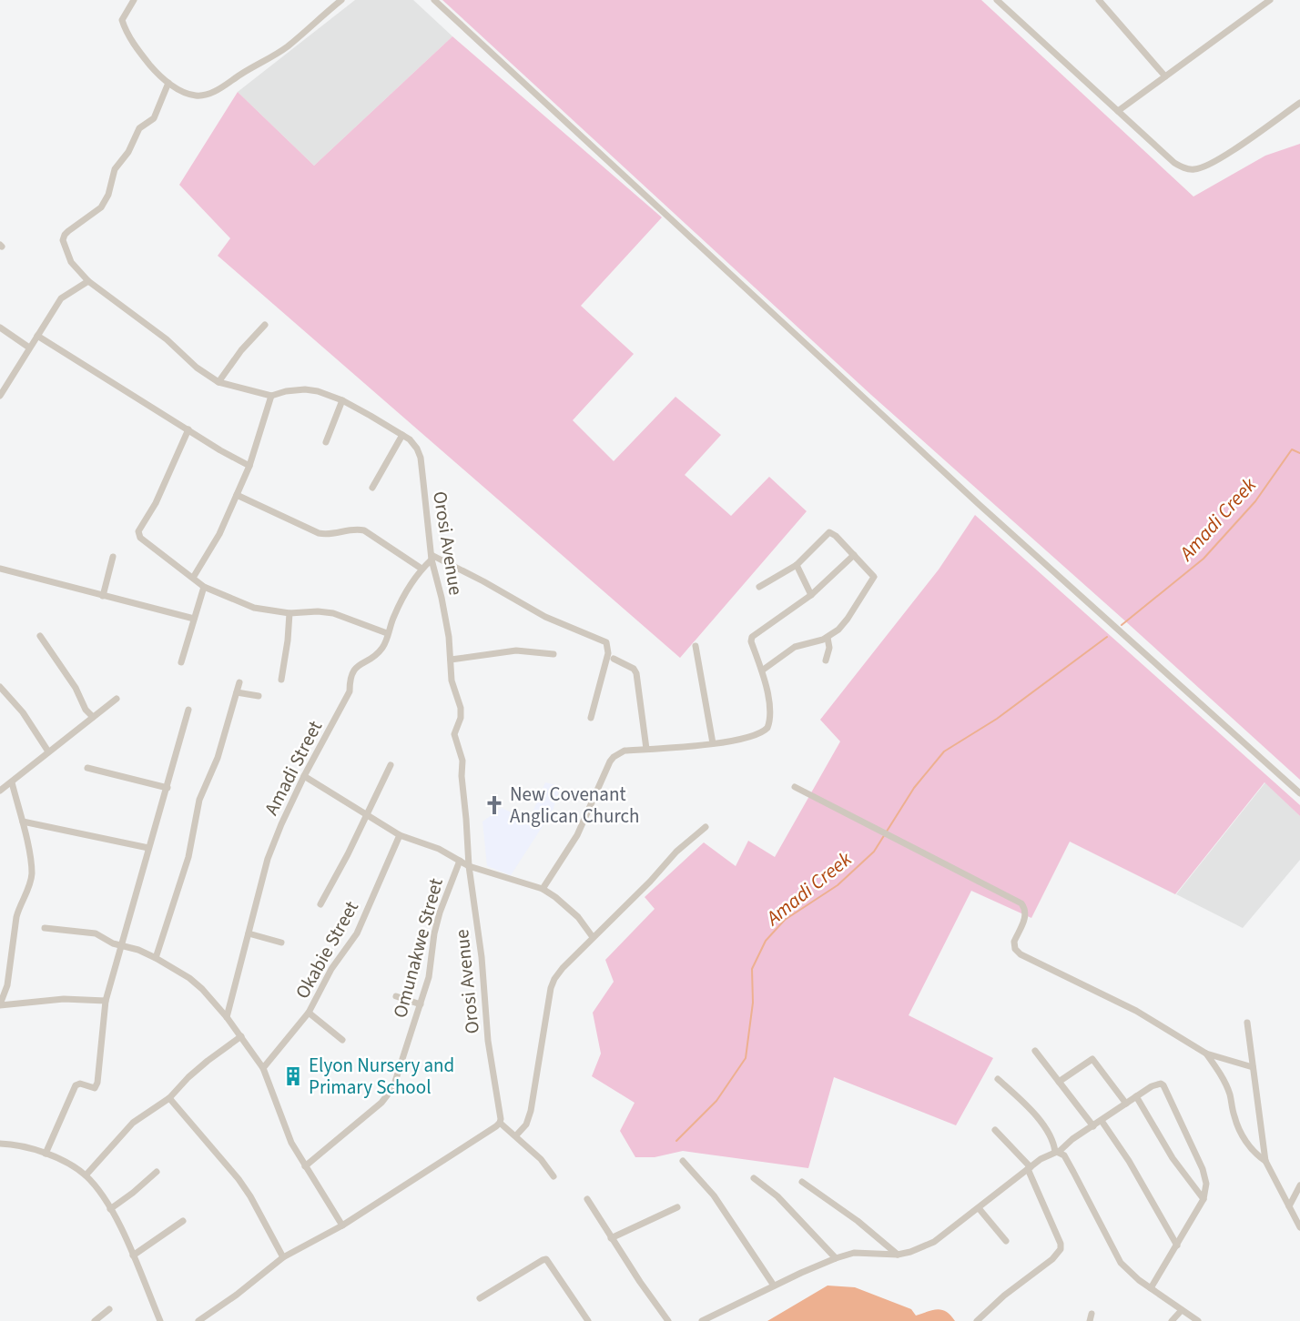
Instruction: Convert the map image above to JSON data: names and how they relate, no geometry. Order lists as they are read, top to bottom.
{
  "streets": {
    "street": [
      "Orosi Avenue",
      "Amadi Street",
      "Omunakwe Street",
      "Okabie Street"
    ]
  },
  "crossings": [
    ["Orosi Avenue", "Amadi Street"]
  ],
  "water": ["Amadi Creek"],
  "places": {
    "church": ["New Covenant Anglican Church"],
    "building": ["Elyon Nursery and Primary School"]
  }
}
